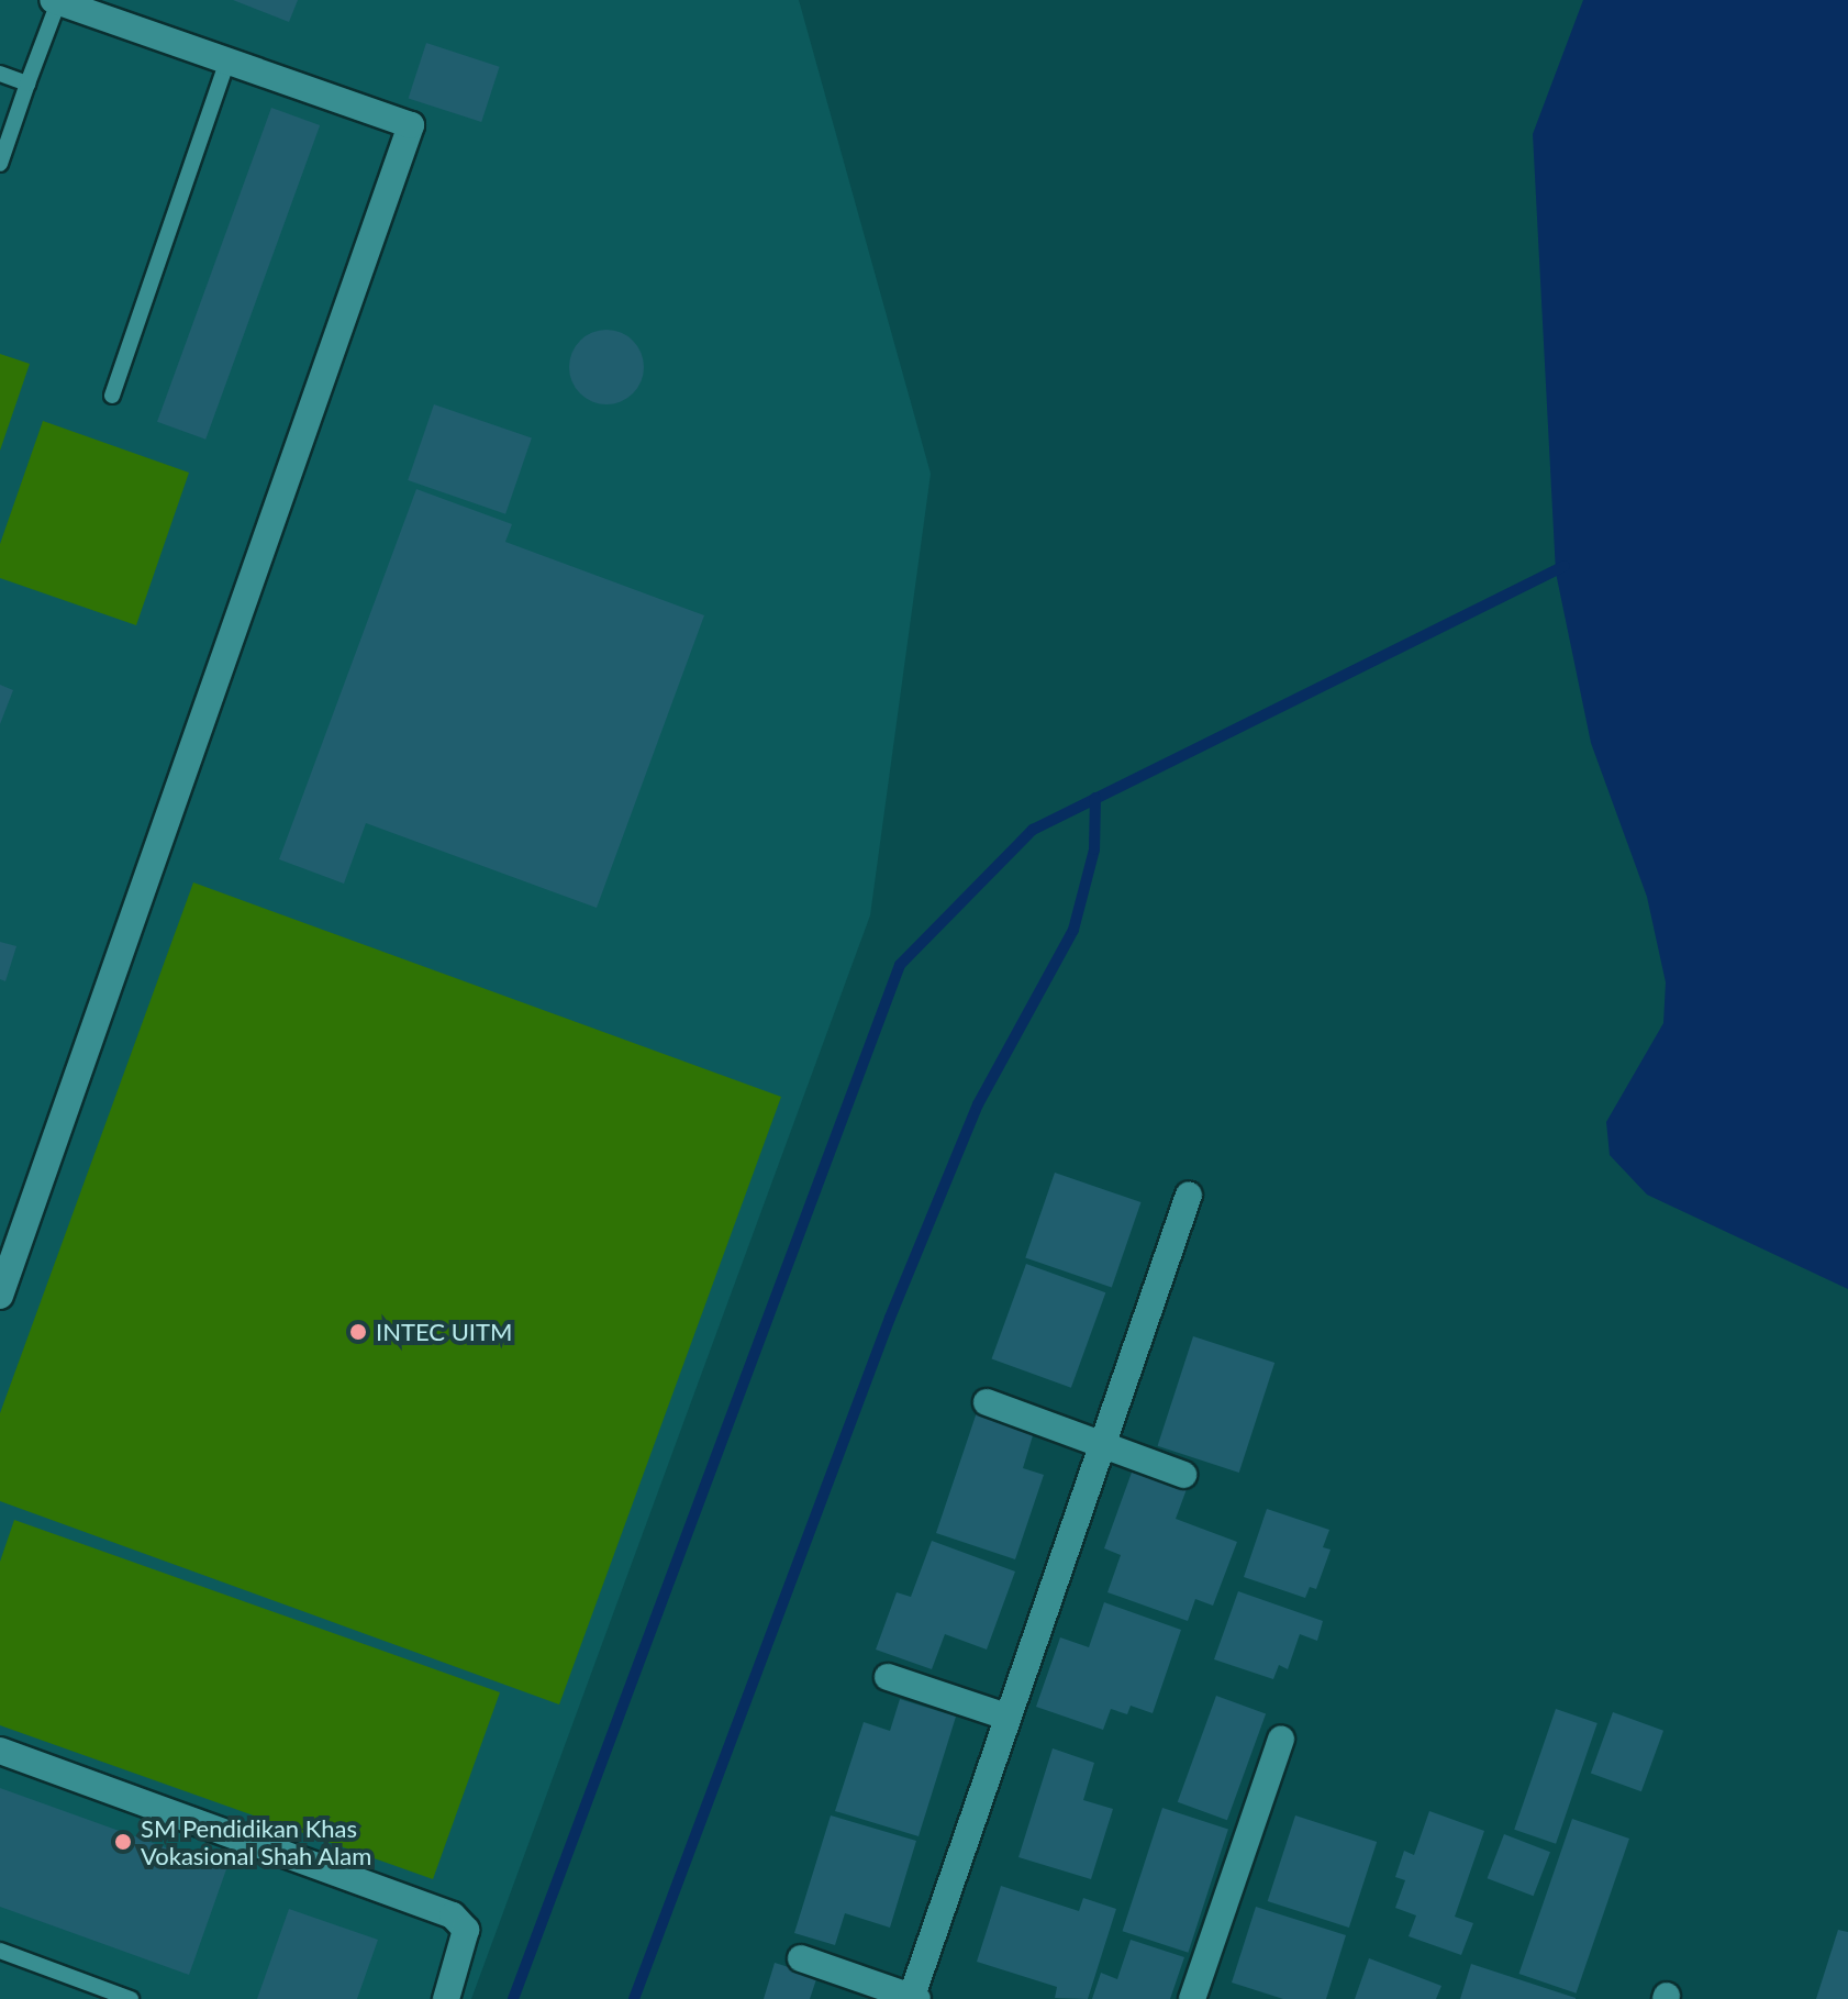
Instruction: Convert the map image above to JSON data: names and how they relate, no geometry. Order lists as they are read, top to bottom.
{
  "places": ["INTEC UITM", "SM Pendidikan Khas Vokasional Shah Alam"]
}
